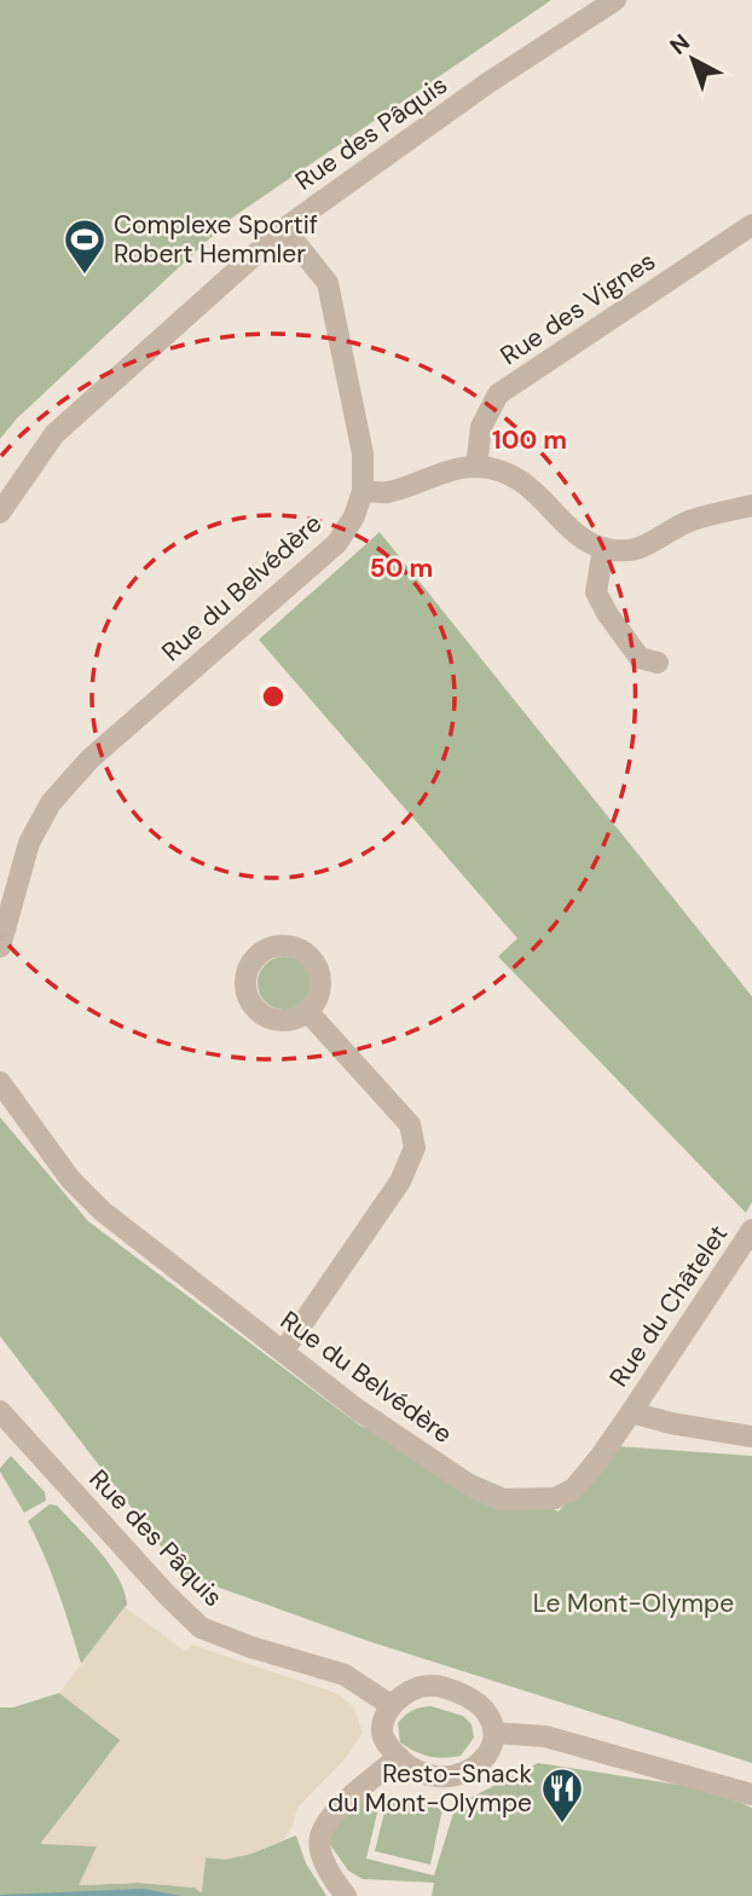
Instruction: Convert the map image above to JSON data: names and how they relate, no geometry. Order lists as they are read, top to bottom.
{
  "streets": {
    "street": [
      "Rue des Pâquis",
      "Rue des Vignes",
      "Rue du Belvédère",
      "Rue du Châtelet"
    ]
  },
  "crossings": [
    ["Rue des Pâquis", "Rue du Belvédère"],
    ["Rue du Belvédère", "Rue du Châtelet"]
  ],
  "parks": ["Le Mont-Olympe"],
  "places": {
    "sports": ["Complexe Sportif Robert Hemmler"],
    "restaurant": ["Resto-Snack du Mont-Olympe"]
  },
  "north": "top left",
  "rings": ["100 m", "50 m"]
}
